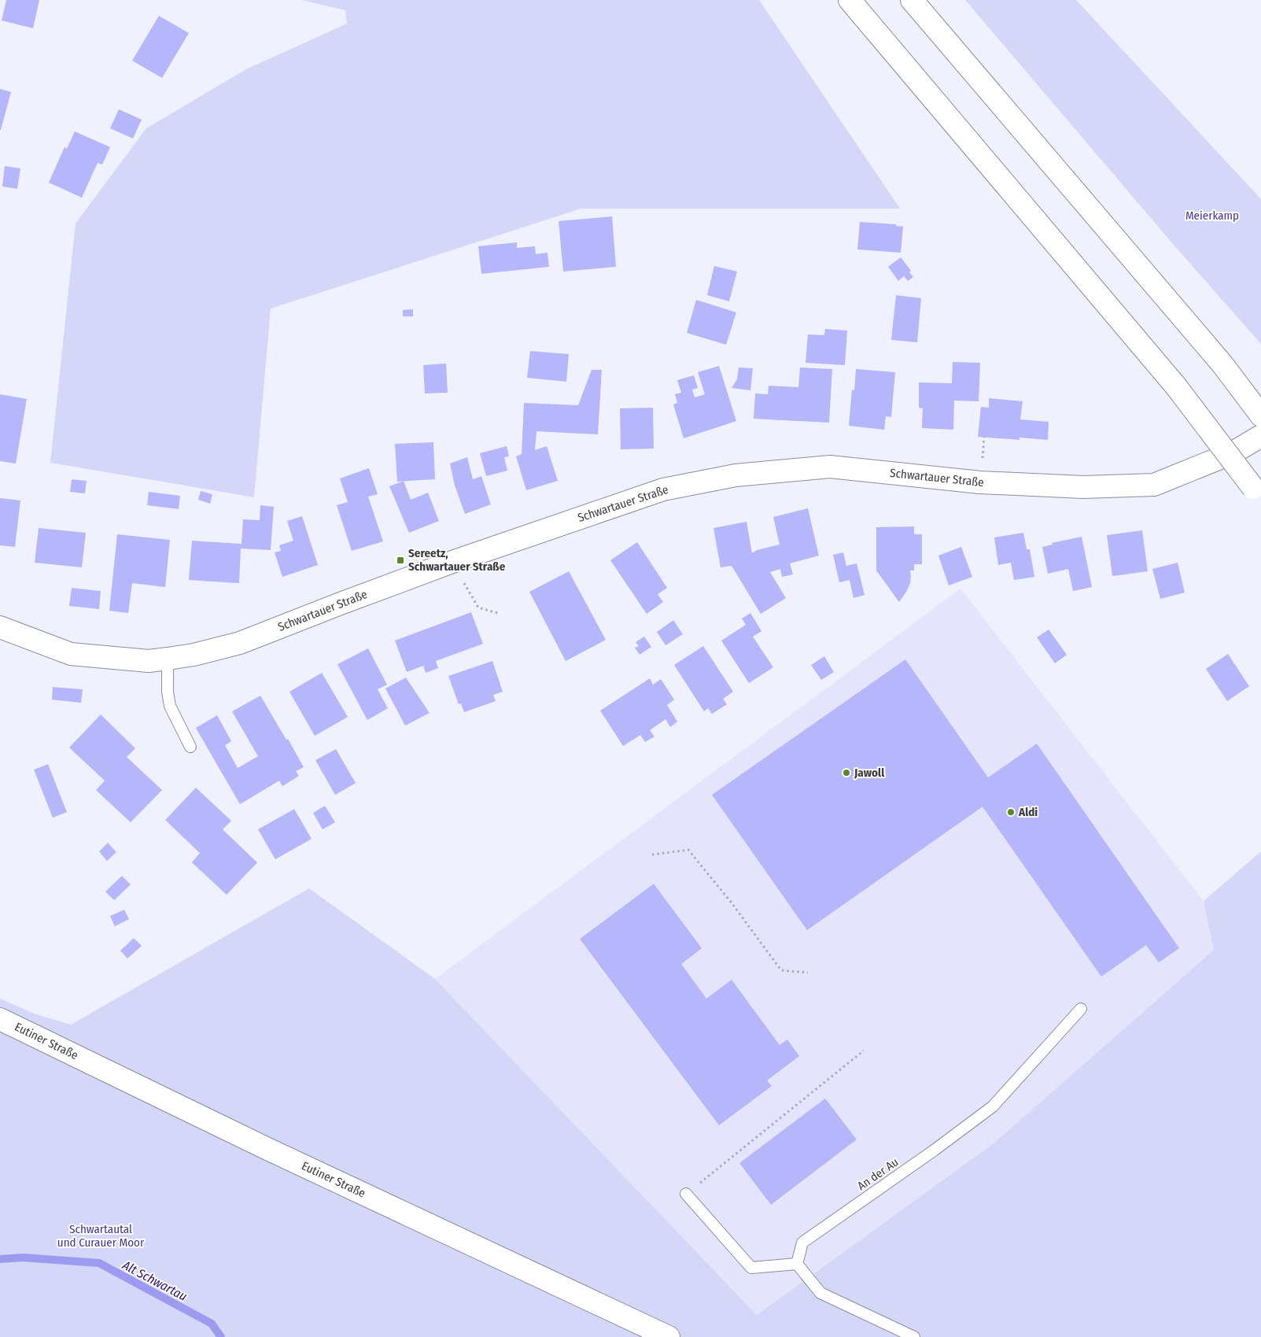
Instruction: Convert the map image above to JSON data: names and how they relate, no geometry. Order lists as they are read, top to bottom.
{
  "streets": {
    "main road": ["Schwartauer Straße", "Eutiner Straße"],
    "lane": ["An der Au"]
  },
  "water": ["Alt Schwartau"],
  "parks": ["Meierkamp", "Schwartautal und Curauer Moor"],
  "places": {
    "transit": ["Sereetz, Schwartauer Straße"],
    "other": ["Jawoll", "Aldi"]
  }
}
